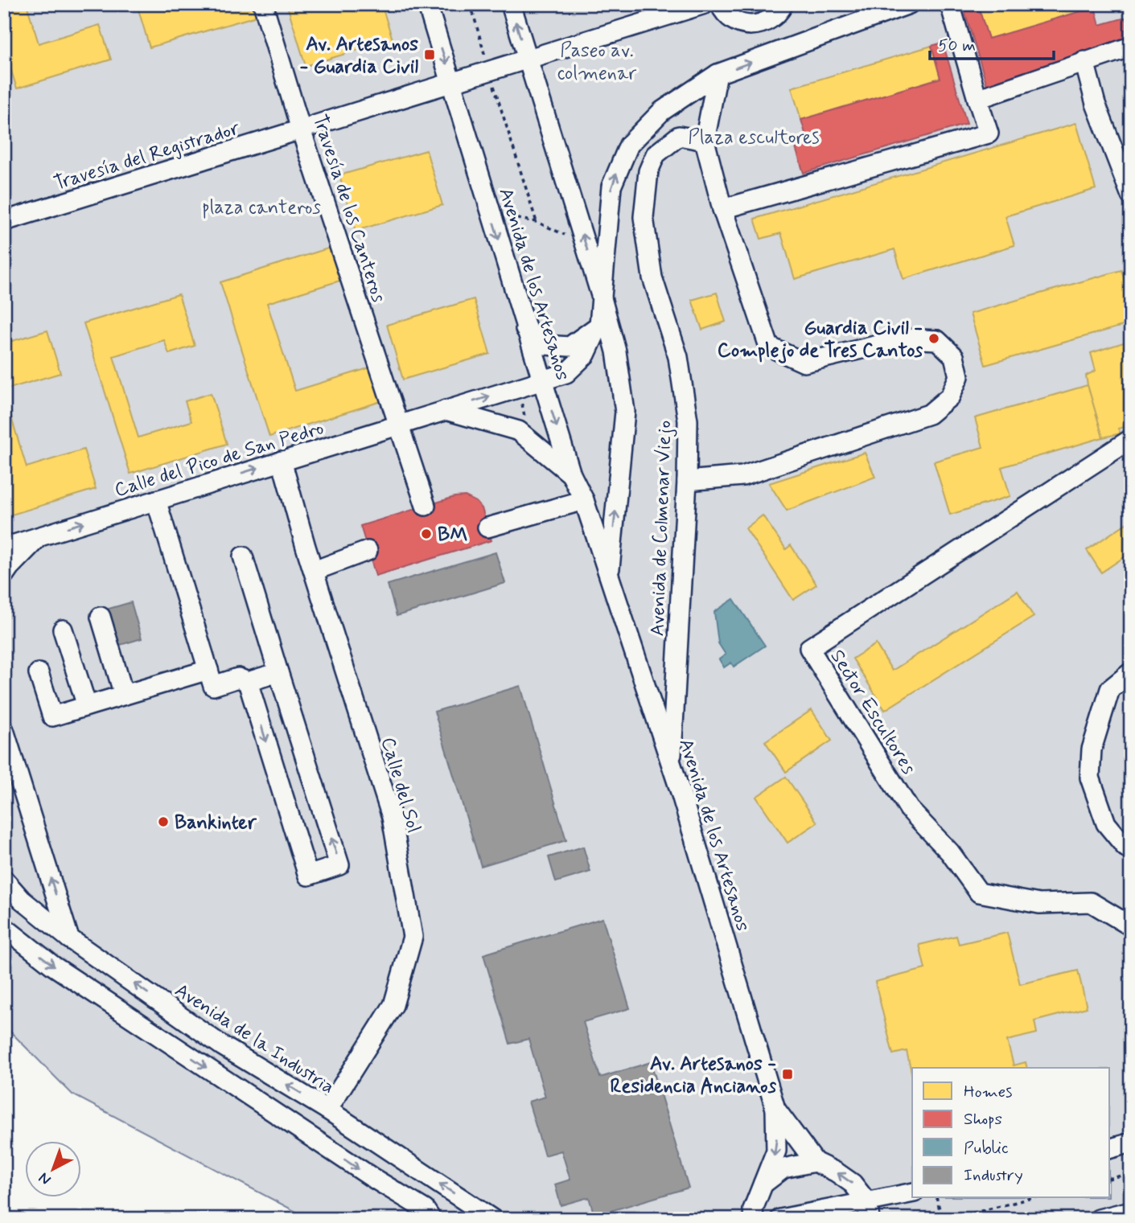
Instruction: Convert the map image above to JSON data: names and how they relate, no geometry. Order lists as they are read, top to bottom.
{
  "streets": {
    "street": [
      "Travesía del Registrador",
      "Travesía de los Canteros",
      "Avenida de los Artesanos",
      "Calle del Pico de San Pedro",
      "Avenida de Colmenar Viejo",
      "Sector Escultores",
      "Calle del Sol",
      "Avenida de la Industria"
    ]
  },
  "crossings": [
    ["Travesía del Registrador", "Travesía de los Canteros"],
    ["Travesía del Registrador", "Avenida de los Artesanos"],
    ["Travesía de los Canteros", "Calle del Pico de San Pedro"],
    ["Avenida de los Artesanos", "Calle del Pico de San Pedro"],
    ["Avenida de los Artesanos", "Avenida de Colmenar Viejo"],
    ["Calle del Pico de San Pedro", "Calle del Sol"],
    ["Calle del Sol", "Avenida de la Industria"]
  ],
  "one_way": ["Calle del Pico de San Pedro"],
  "parks": ["Paseo av. colmenar", "Plaza escultores", "plaza canteros"],
  "places": {
    "transit": ["Av. Artesanos - Guardia Civil", "Av. Artesanos - Residencia Ancianos"],
    "other": ["Guardia Civil - Complejo de Tres Cantos", "BM", "Bankinter"]
  },
  "legend": [
    "Homes",
    "Shops",
    "Public",
    "Industry"
  ],
  "scale_bar": "50 m",
  "north": "bottom left"
}
